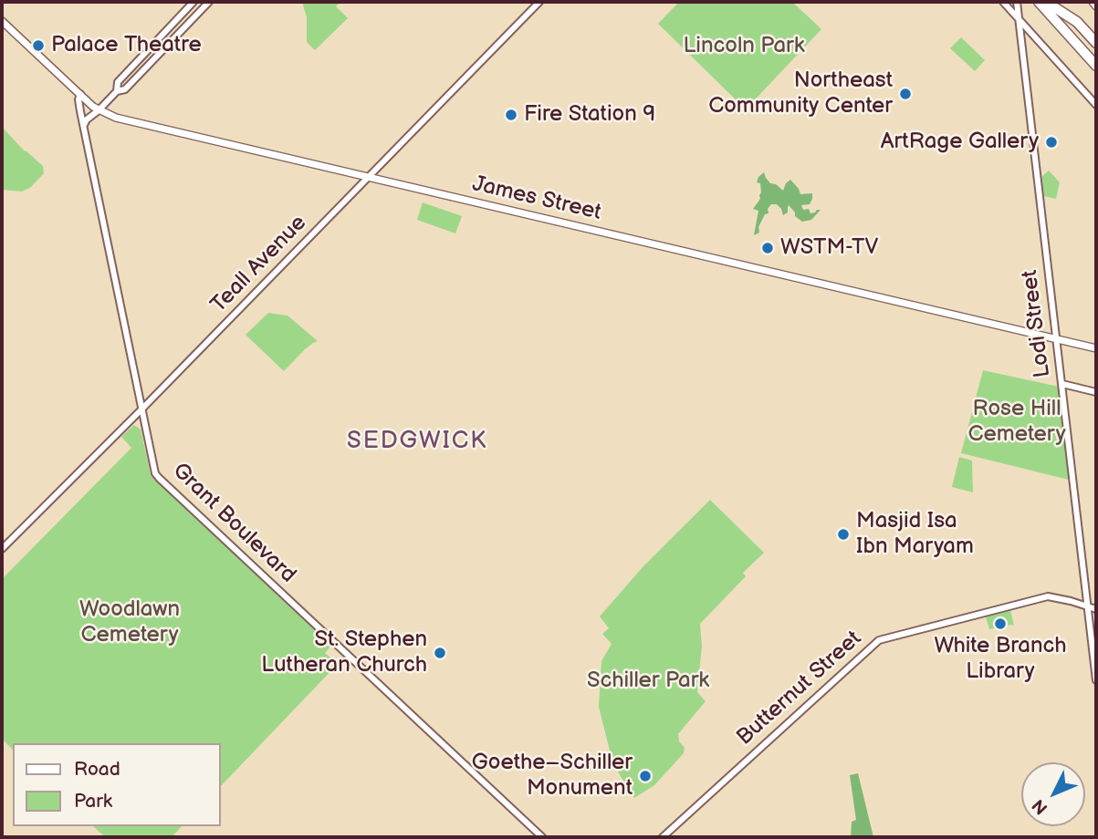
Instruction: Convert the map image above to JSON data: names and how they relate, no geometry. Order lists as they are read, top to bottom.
{
  "streets": {
    "main road": ["James Street"],
    "street": [
      "Teall Avenue",
      "Lodi Street",
      "Grant Boulevard",
      "Butternut Street"
    ]
  },
  "crossings": [
    ["James Street", "Teall Avenue"],
    ["James Street", "Lodi Street"],
    ["James Street", "Grant Boulevard"],
    ["Teall Avenue", "Grant Boulevard"],
    ["Lodi Street", "Butternut Street"]
  ],
  "districts": ["SEDGWICK"],
  "parks": [
    "Lincoln Park",
    "Rose Hill Cemetery",
    "Woodlawn Cemetery",
    "Schiller Park"
  ],
  "places": [
    "Palace Theatre",
    "Northeast Community Center",
    "Fire Station 9",
    "ArtRage Gallery",
    "WSTM-TV",
    "Masjid Isa Ibn Maryam",
    "White Branch Library",
    "St. Stephen Lutheran Church",
    "Goethe–Schiller Monument"
  ],
  "legend": ["Road", "Park"],
  "north": "bottom left"
}
